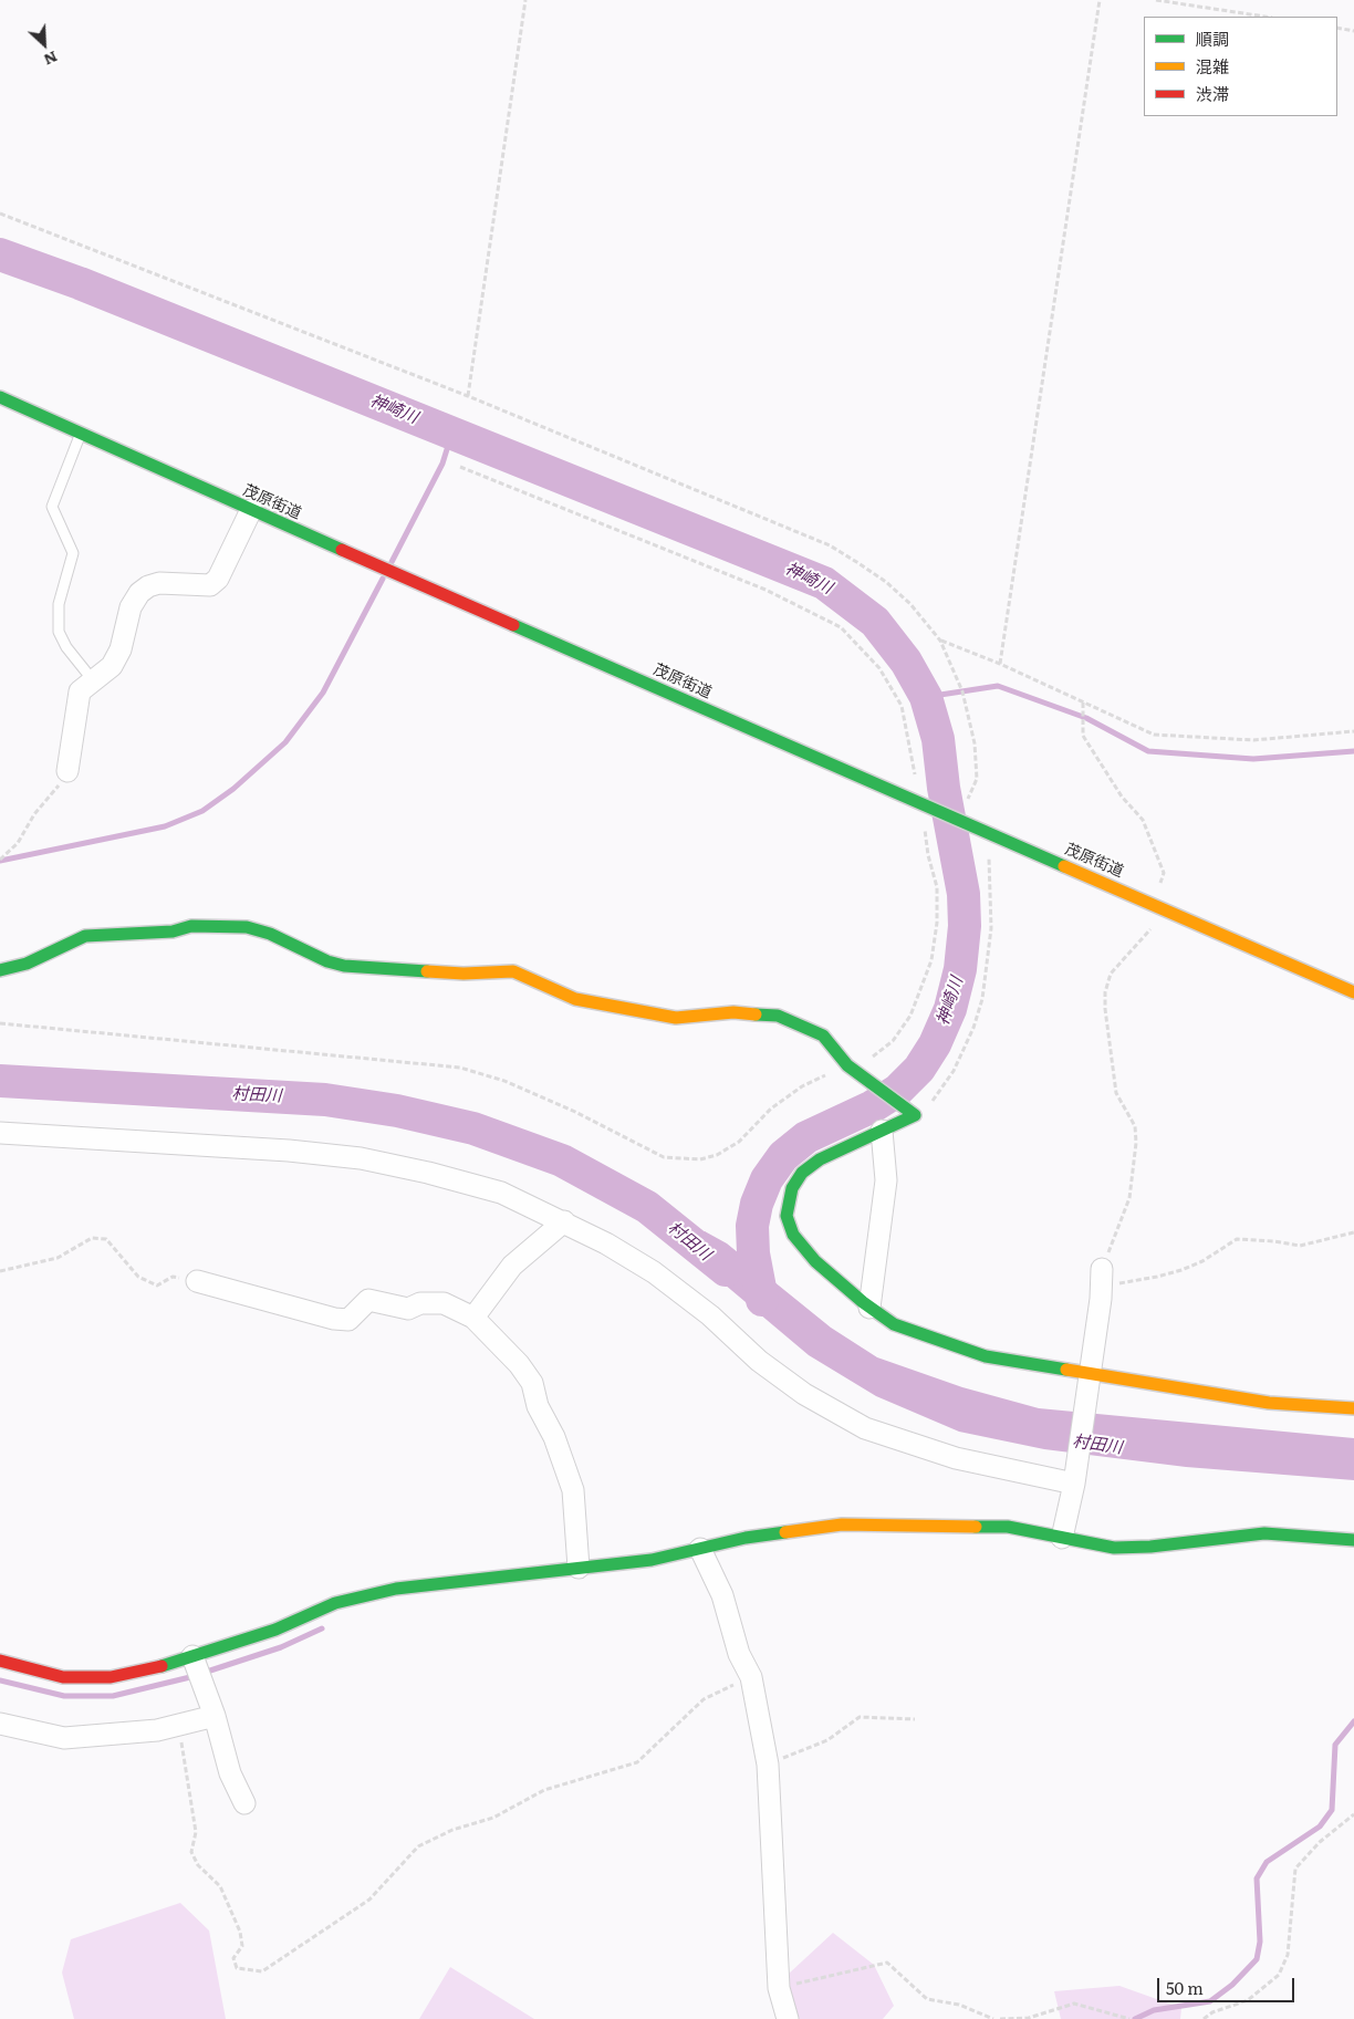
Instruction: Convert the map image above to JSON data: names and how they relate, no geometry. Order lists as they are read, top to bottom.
{
  "streets": {
    "street": ["茂原街道"]
  },
  "water": ["神崎川", "村田川"],
  "legend": ["順調", "混雑", "渋滞"],
  "scale_bar": "50 m",
  "north": "bottom right"
}
